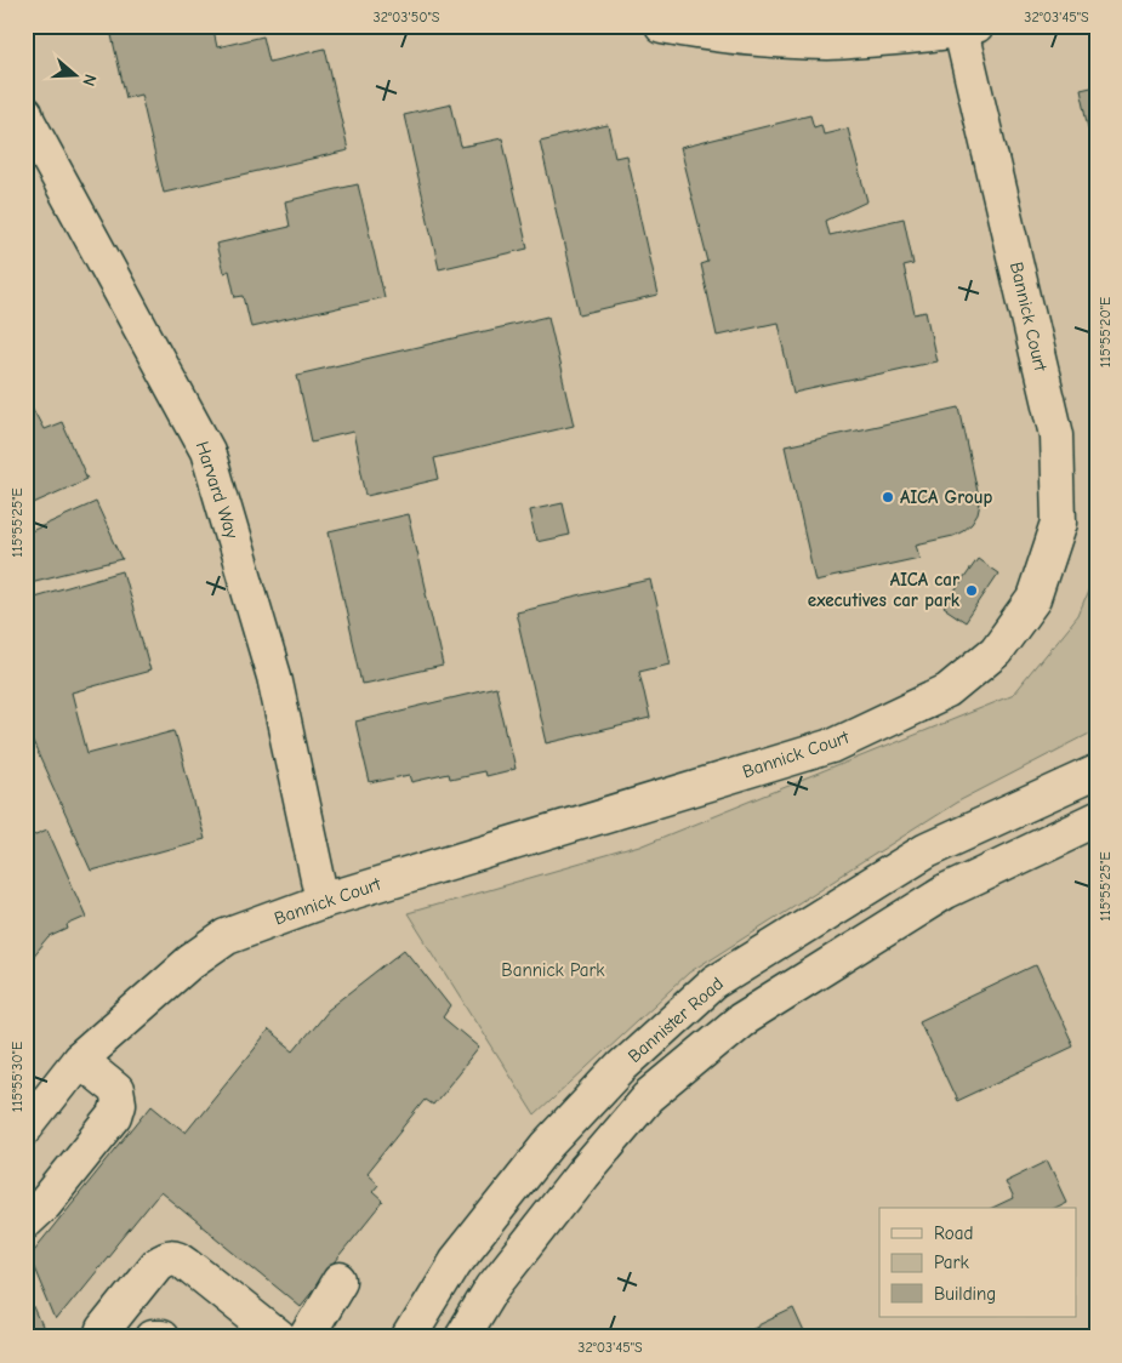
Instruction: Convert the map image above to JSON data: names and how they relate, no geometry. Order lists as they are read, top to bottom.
{
  "streets": {
    "street": ["Bannick Court", "Harvard Way", "Bannister Road"]
  },
  "crossings": [
    ["Bannick Court", "Harvard Way"]
  ],
  "parks": ["Bannick Park"],
  "places": ["AICA Group", "AICA car executives car park"],
  "legend": ["Road", "Park", "Building"],
  "north": "right",
  "coordinates": [
    "32°03'50\"S",
    "32°03'45\"S",
    "115°55'20\"E",
    "115°55'25\"E",
    "115°55'30\"E"
  ]
}
